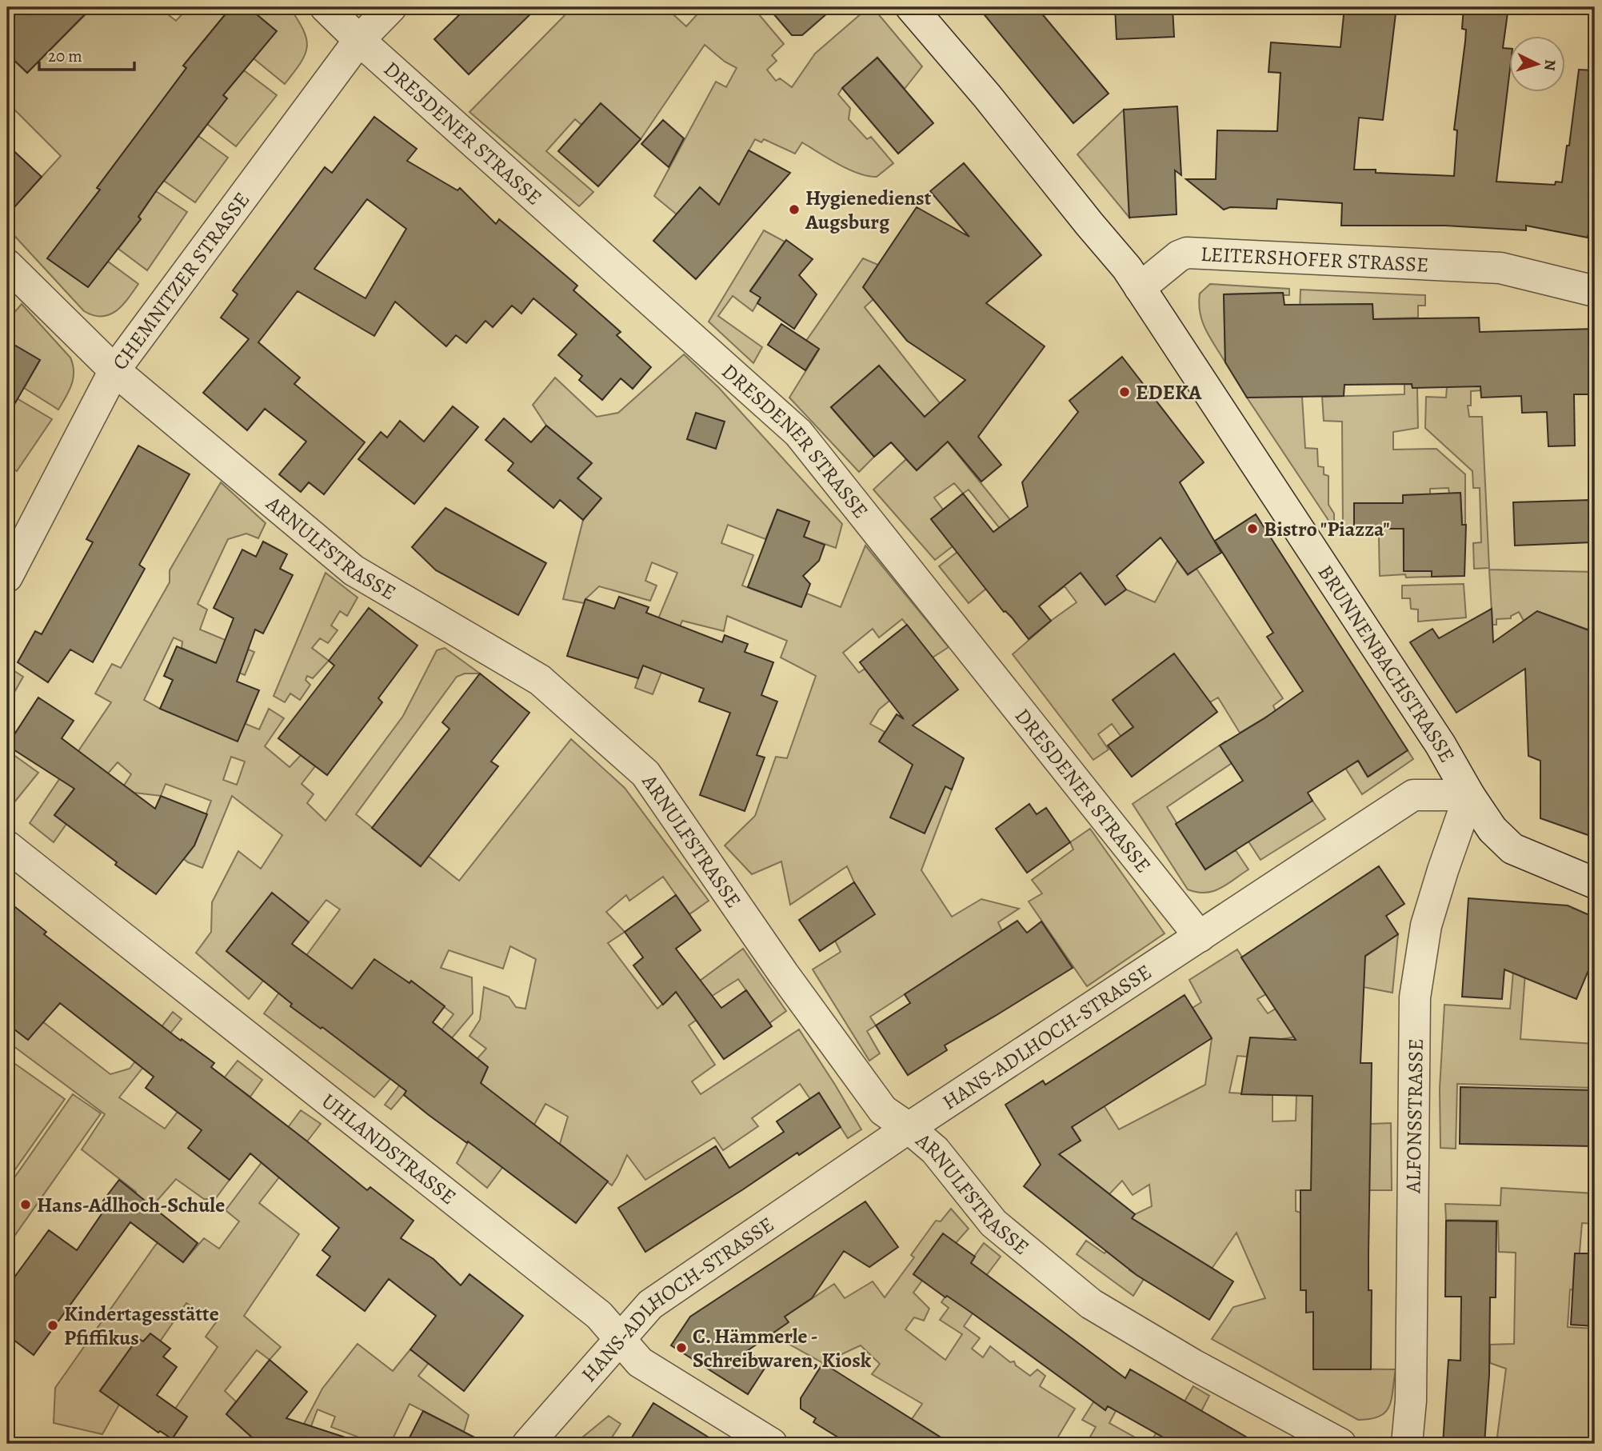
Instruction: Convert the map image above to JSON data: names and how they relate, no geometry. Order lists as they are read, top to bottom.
{
  "streets": {
    "street": [
      "DRESDENER STRASSE",
      "LEITERSHOFER STRASSE",
      "CHEMNITZER STRASSE",
      "ARNULFSTRASSE",
      "BRUNNENBACHSTRASSE",
      "HANS-ADLHOCH-STRASSE",
      "ALFONSSTRASSE",
      "UHLANDSTRASSE"
    ]
  },
  "crossings": [
    ["DRESDENER STRASSE", "CHEMNITZER STRASSE"],
    ["DRESDENER STRASSE", "HANS-ADLHOCH-STRASSE"],
    ["LEITERSHOFER STRASSE", "BRUNNENBACHSTRASSE"],
    ["CHEMNITZER STRASSE", "ARNULFSTRASSE"],
    ["ARNULFSTRASSE", "HANS-ADLHOCH-STRASSE"],
    ["BRUNNENBACHSTRASSE", "HANS-ADLHOCH-STRASSE"],
    ["BRUNNENBACHSTRASSE", "ALFONSSTRASSE"],
    ["HANS-ADLHOCH-STRASSE", "ALFONSSTRASSE"],
    ["HANS-ADLHOCH-STRASSE", "UHLANDSTRASSE"]
  ],
  "places": [
    "Hygienedienst Augsburg",
    "EDEKA",
    "Bistro \"Piazza\"",
    "Hans-Adlhoch-Schule",
    "Kindertagesstätte Pfiffikus",
    "C. Hämmerle - Schreibwaren, Kiosk"
  ],
  "scale_bar": "20 m",
  "north": "right"
}
